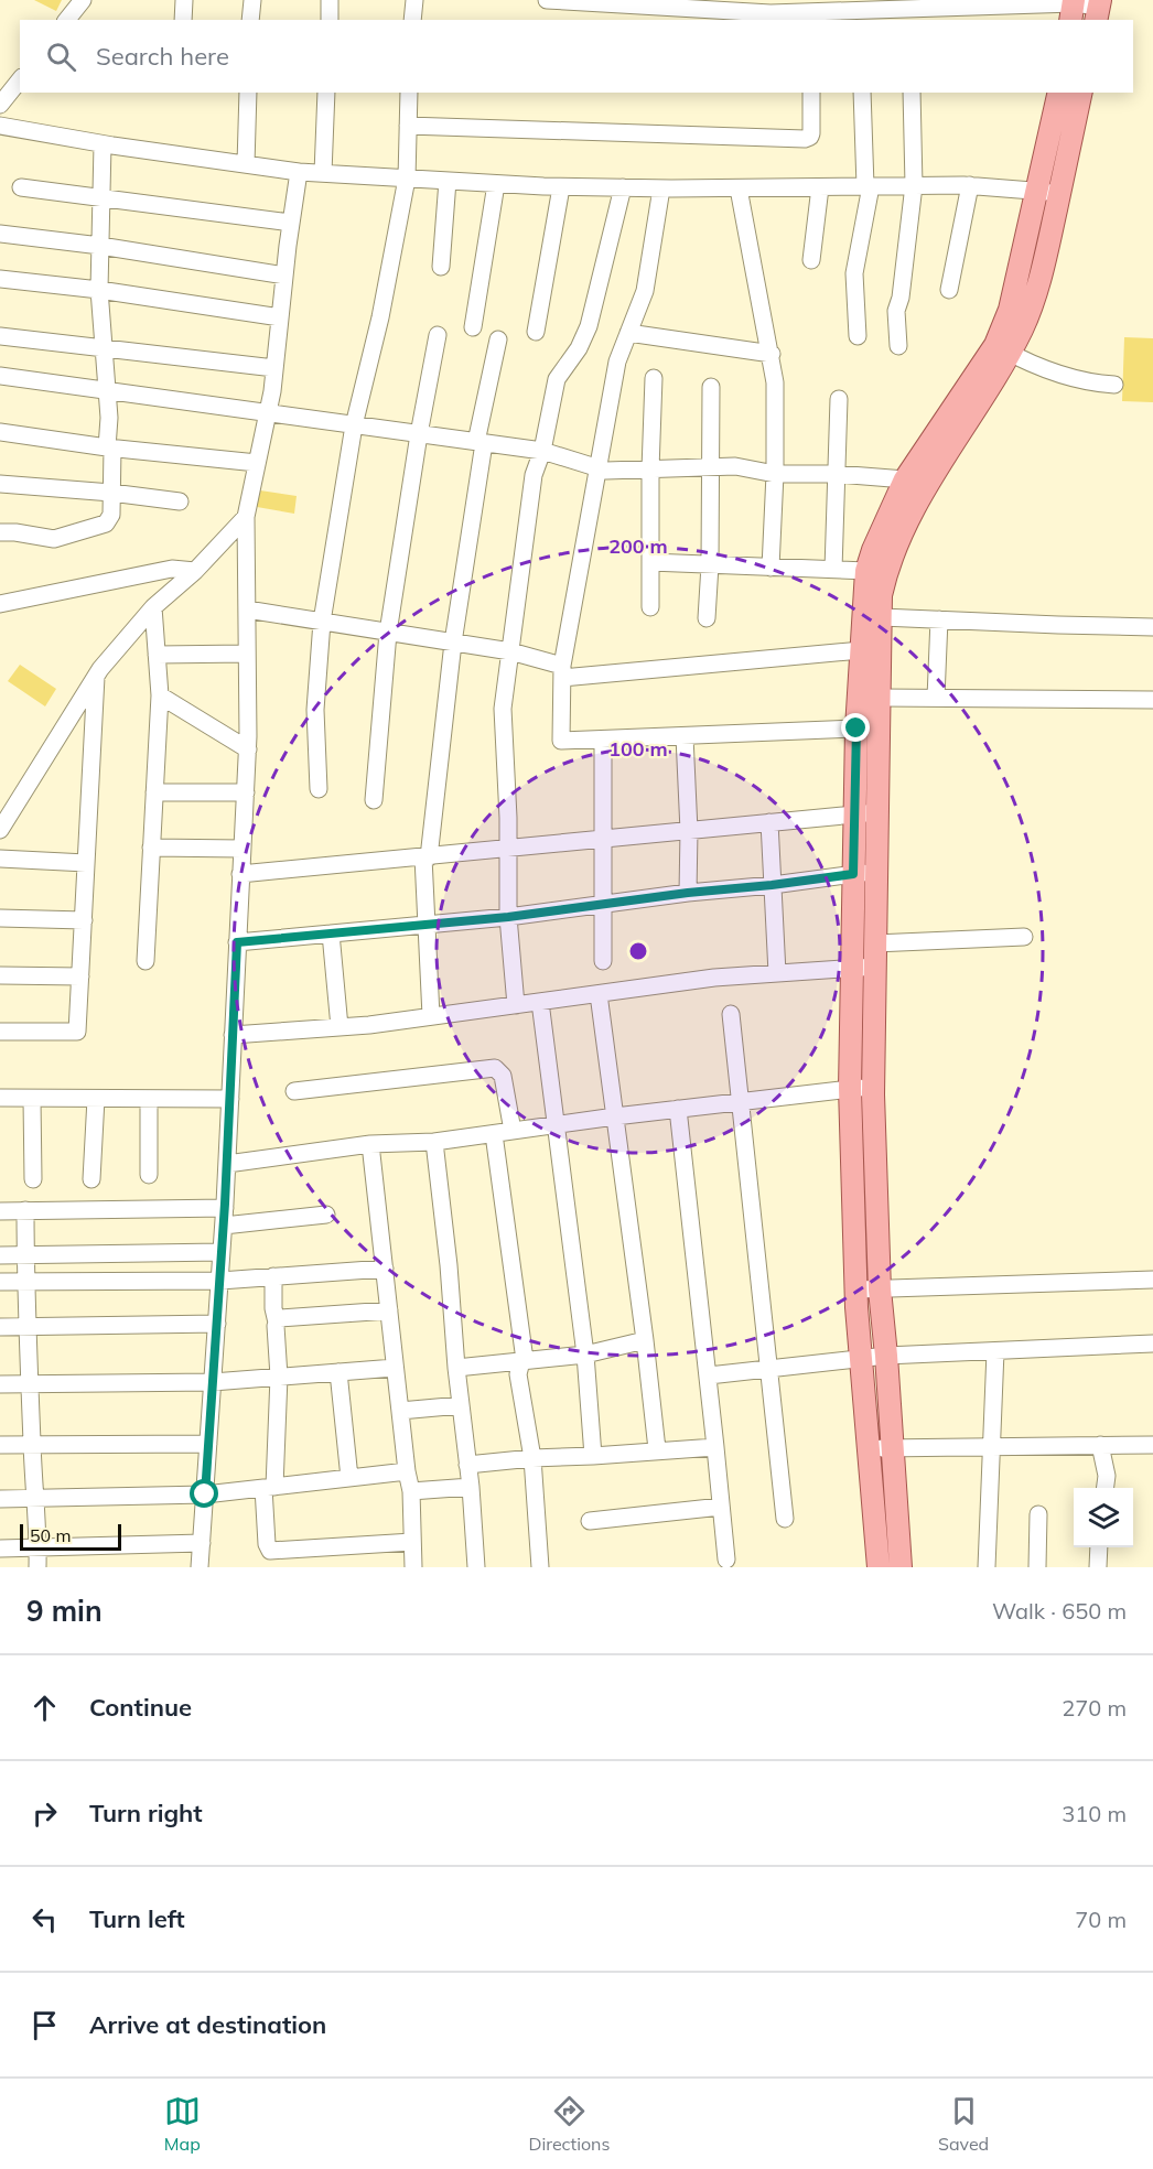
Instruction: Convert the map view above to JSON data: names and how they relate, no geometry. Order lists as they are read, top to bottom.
{
  "scale_bar": "50 m",
  "page": {
    "search": "Search here",
    "scale": "50 m",
    "heading": ["9 min", "Walk · 650 m"],
    "list": [
      ["Continue", "270 m"],
      ["Turn right", "310 m"],
      ["Turn left", "70 m"],
      "Arrive at destination"
    ],
    "nav": ["Map", "Directions", "Saved"]
  },
  "rings": ["200 m", "100 m"]
}
